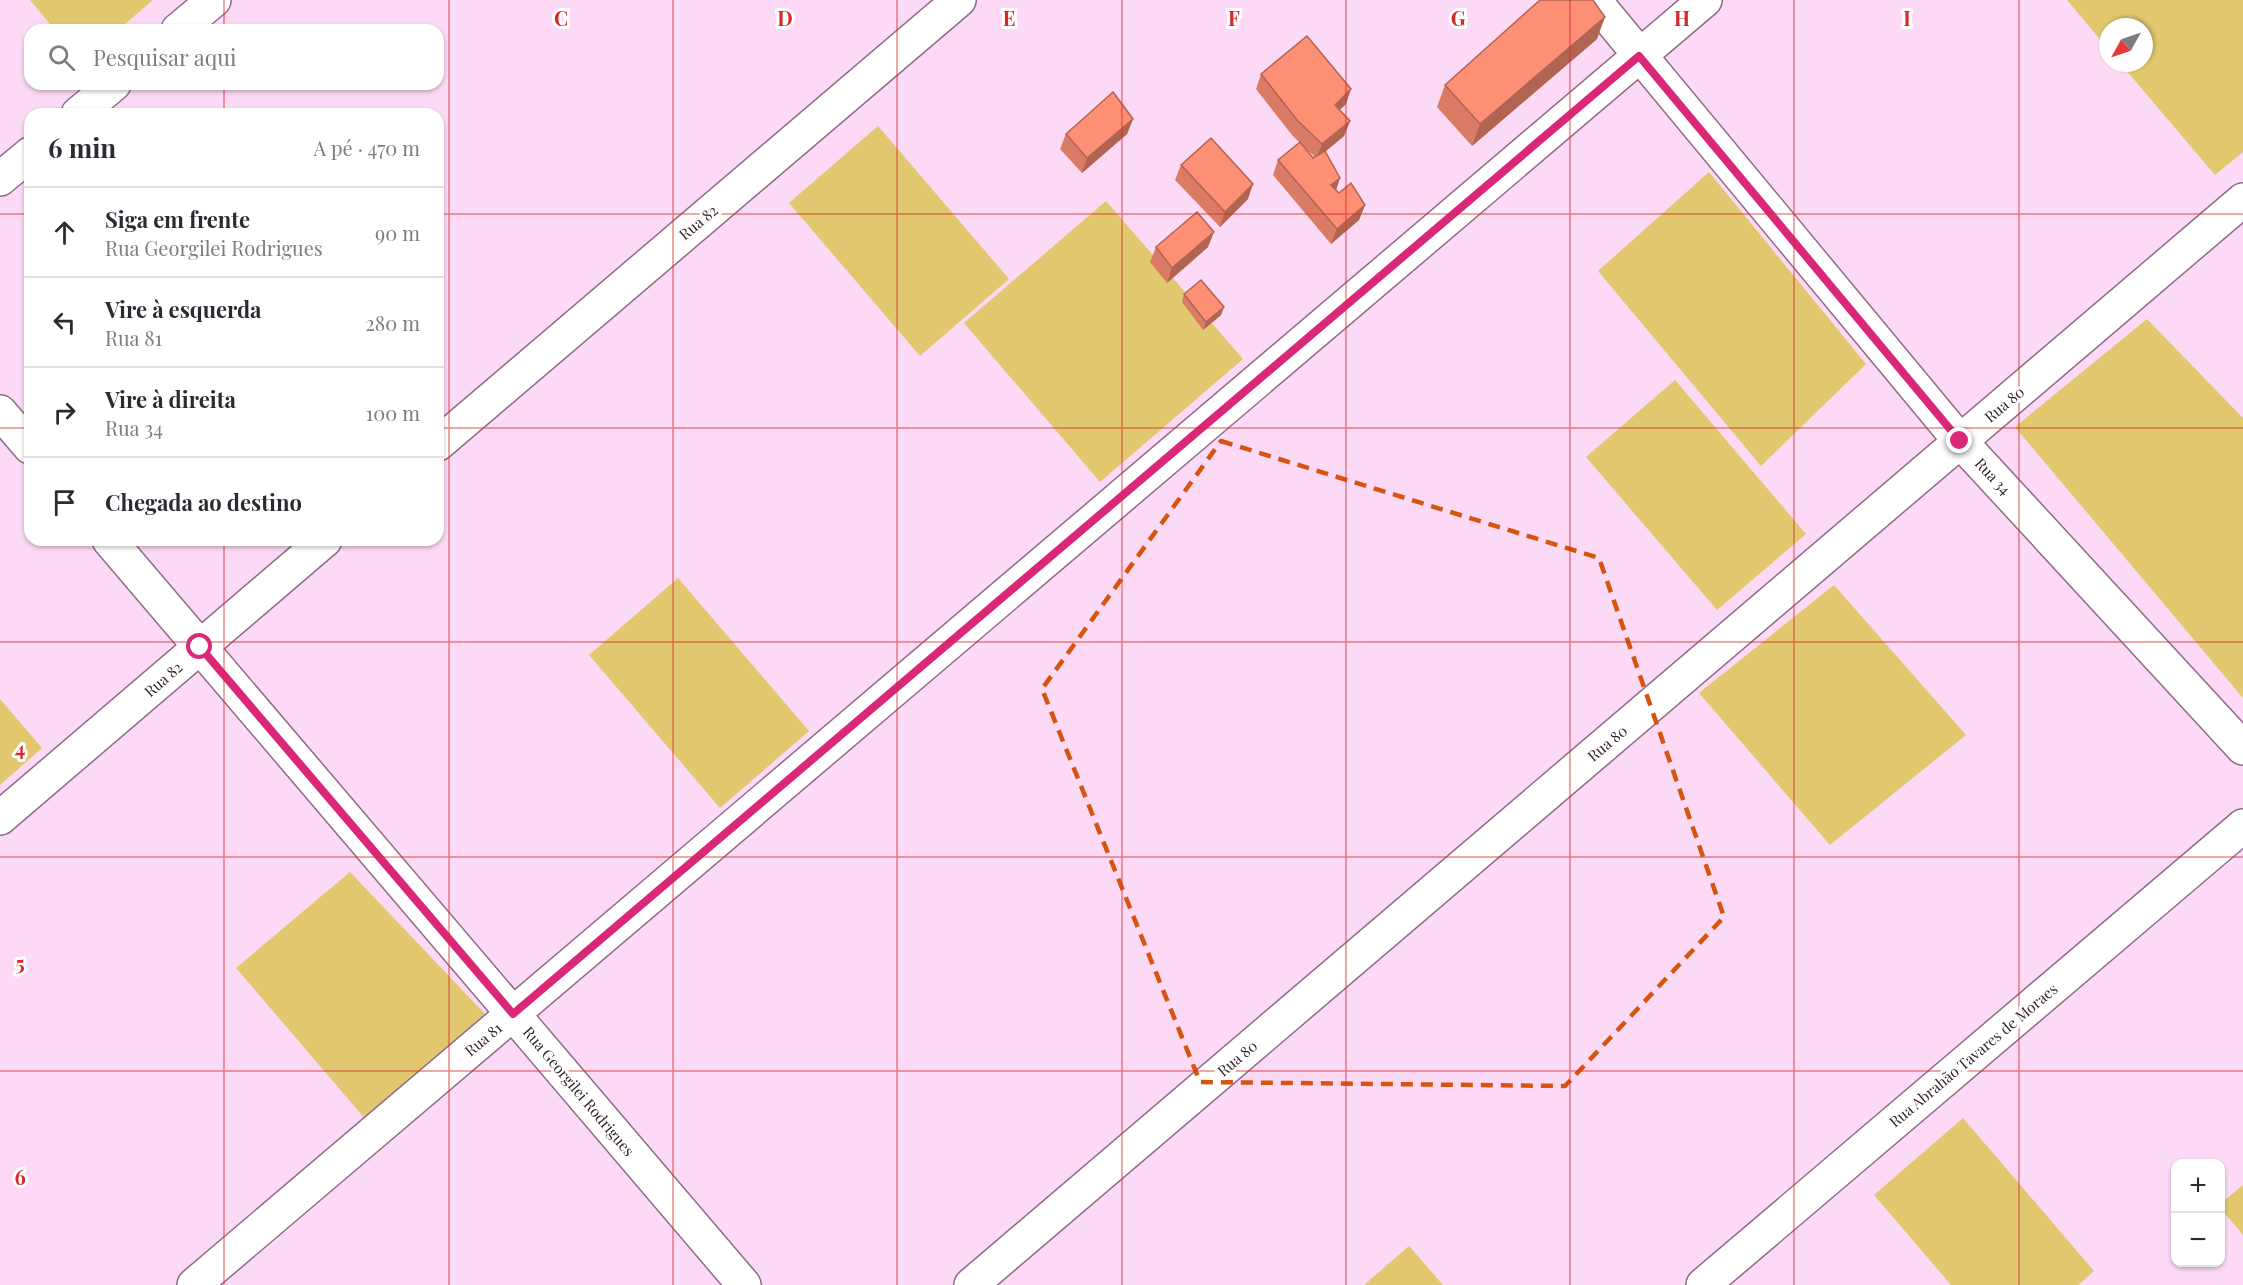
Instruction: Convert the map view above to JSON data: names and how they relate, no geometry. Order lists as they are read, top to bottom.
{
  "streets": {
    "street": [
      "Rua 82",
      "Rua 80",
      "Rua 34",
      "Rua 81",
      "Rua Abrahão Tavares de Moraes",
      "Rua Georgilei Rodrigues"
    ]
  },
  "crossings": [
    ["Rua 82", "Rua Georgilei Rodrigues"],
    ["Rua 80", "Rua 34"],
    ["Rua 34", "Rua 81"],
    ["Rua 81", "Rua Georgilei Rodrigues"]
  ],
  "north": "bottom left",
  "page": {
    "search": "Pesquisar aqui",
    "heading": ["6 min", "A pé · 470 m"],
    "list": [
      ["Siga em frente", "Rua Georgilei Rodrigues", "90 m"],
      ["Vire à esquerda", "Rua 81", "280 m"],
      ["Vire à direita", "Rua 34", "100 m"],
      "Chegada ao destino"
    ],
    "map_buttons": ["+", "−"]
  },
  "grid": {
    "columns": [
      "C",
      "D",
      "E",
      "F",
      "G",
      "H",
      "I"
    ],
    "rows": ["4", "5", "6"]
  }
}
